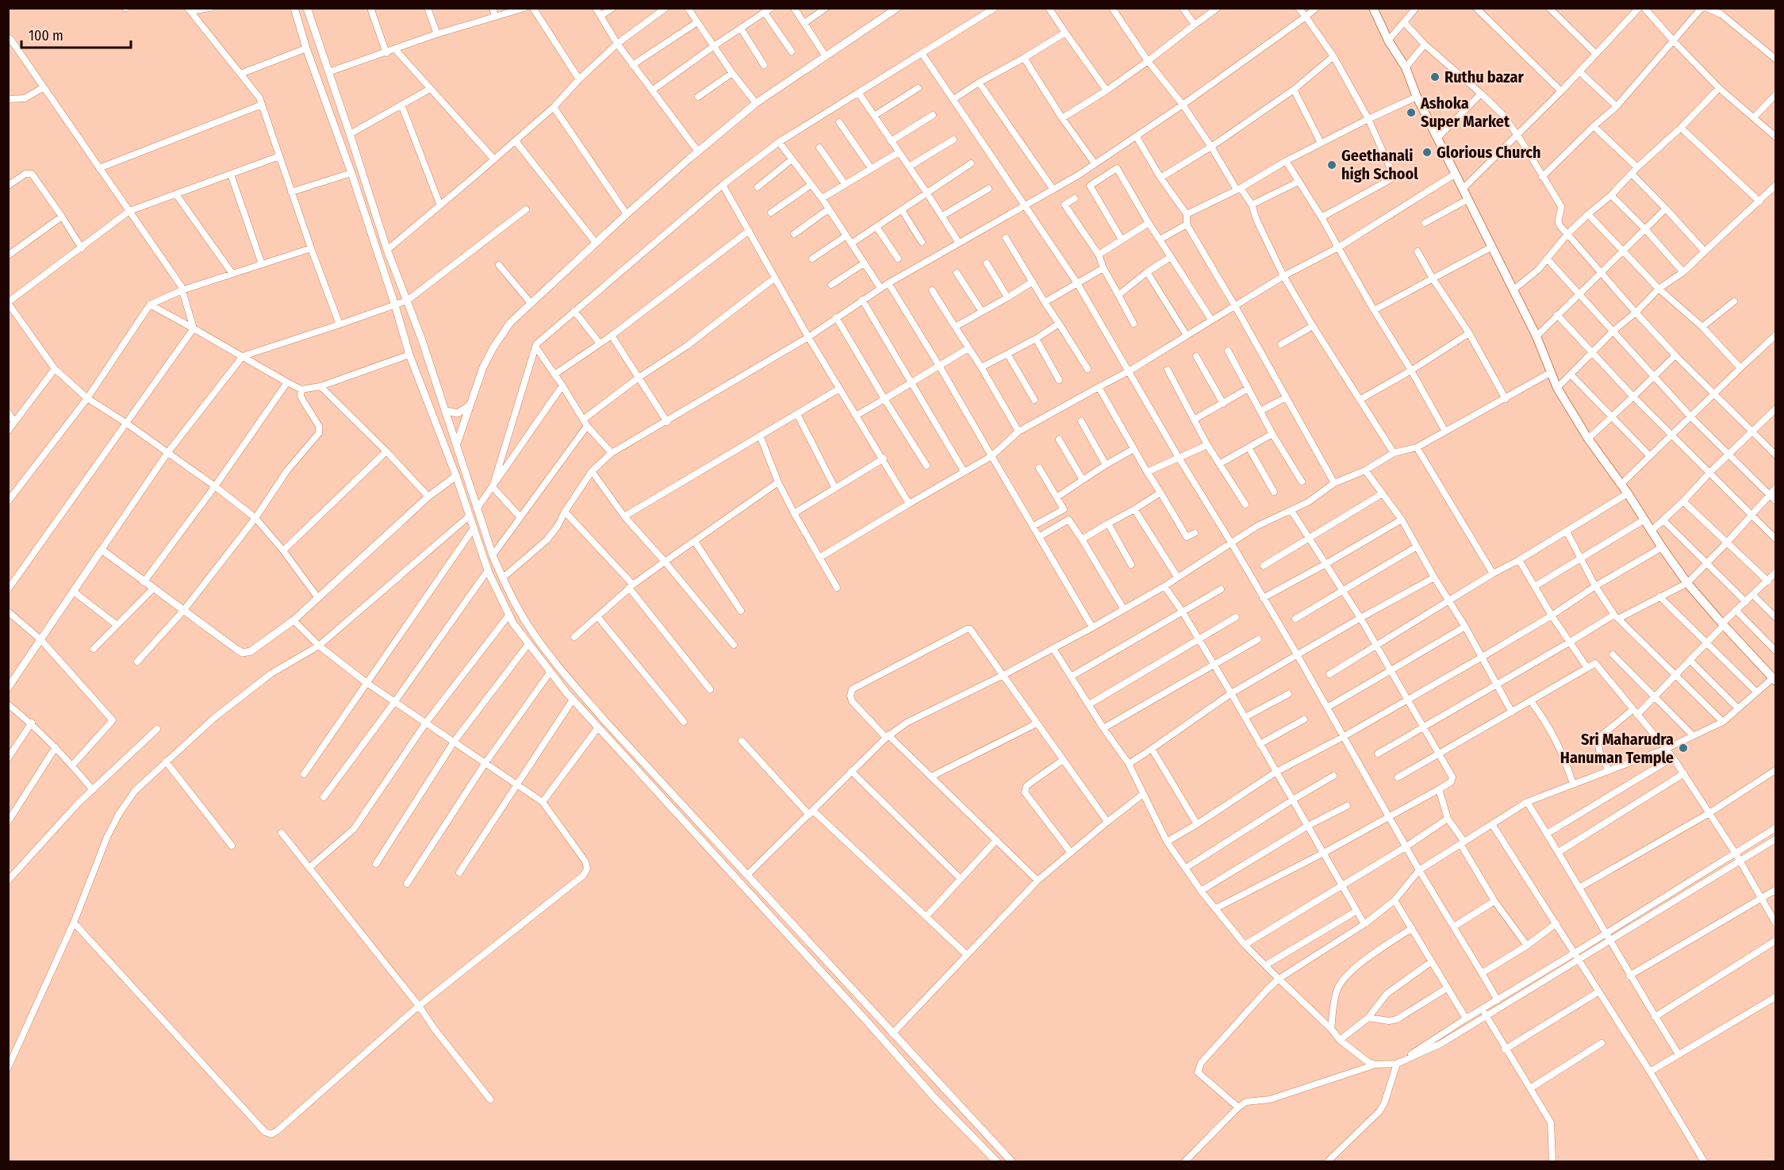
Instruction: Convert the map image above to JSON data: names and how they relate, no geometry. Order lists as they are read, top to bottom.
{
  "places": [
    "Ruthu bazar",
    "Ashoka Super Market",
    "Glorious Church",
    "Geethanali high School",
    "Sri Maharudra Hanuman Temple"
  ],
  "scale_bar": "100 m"
}
